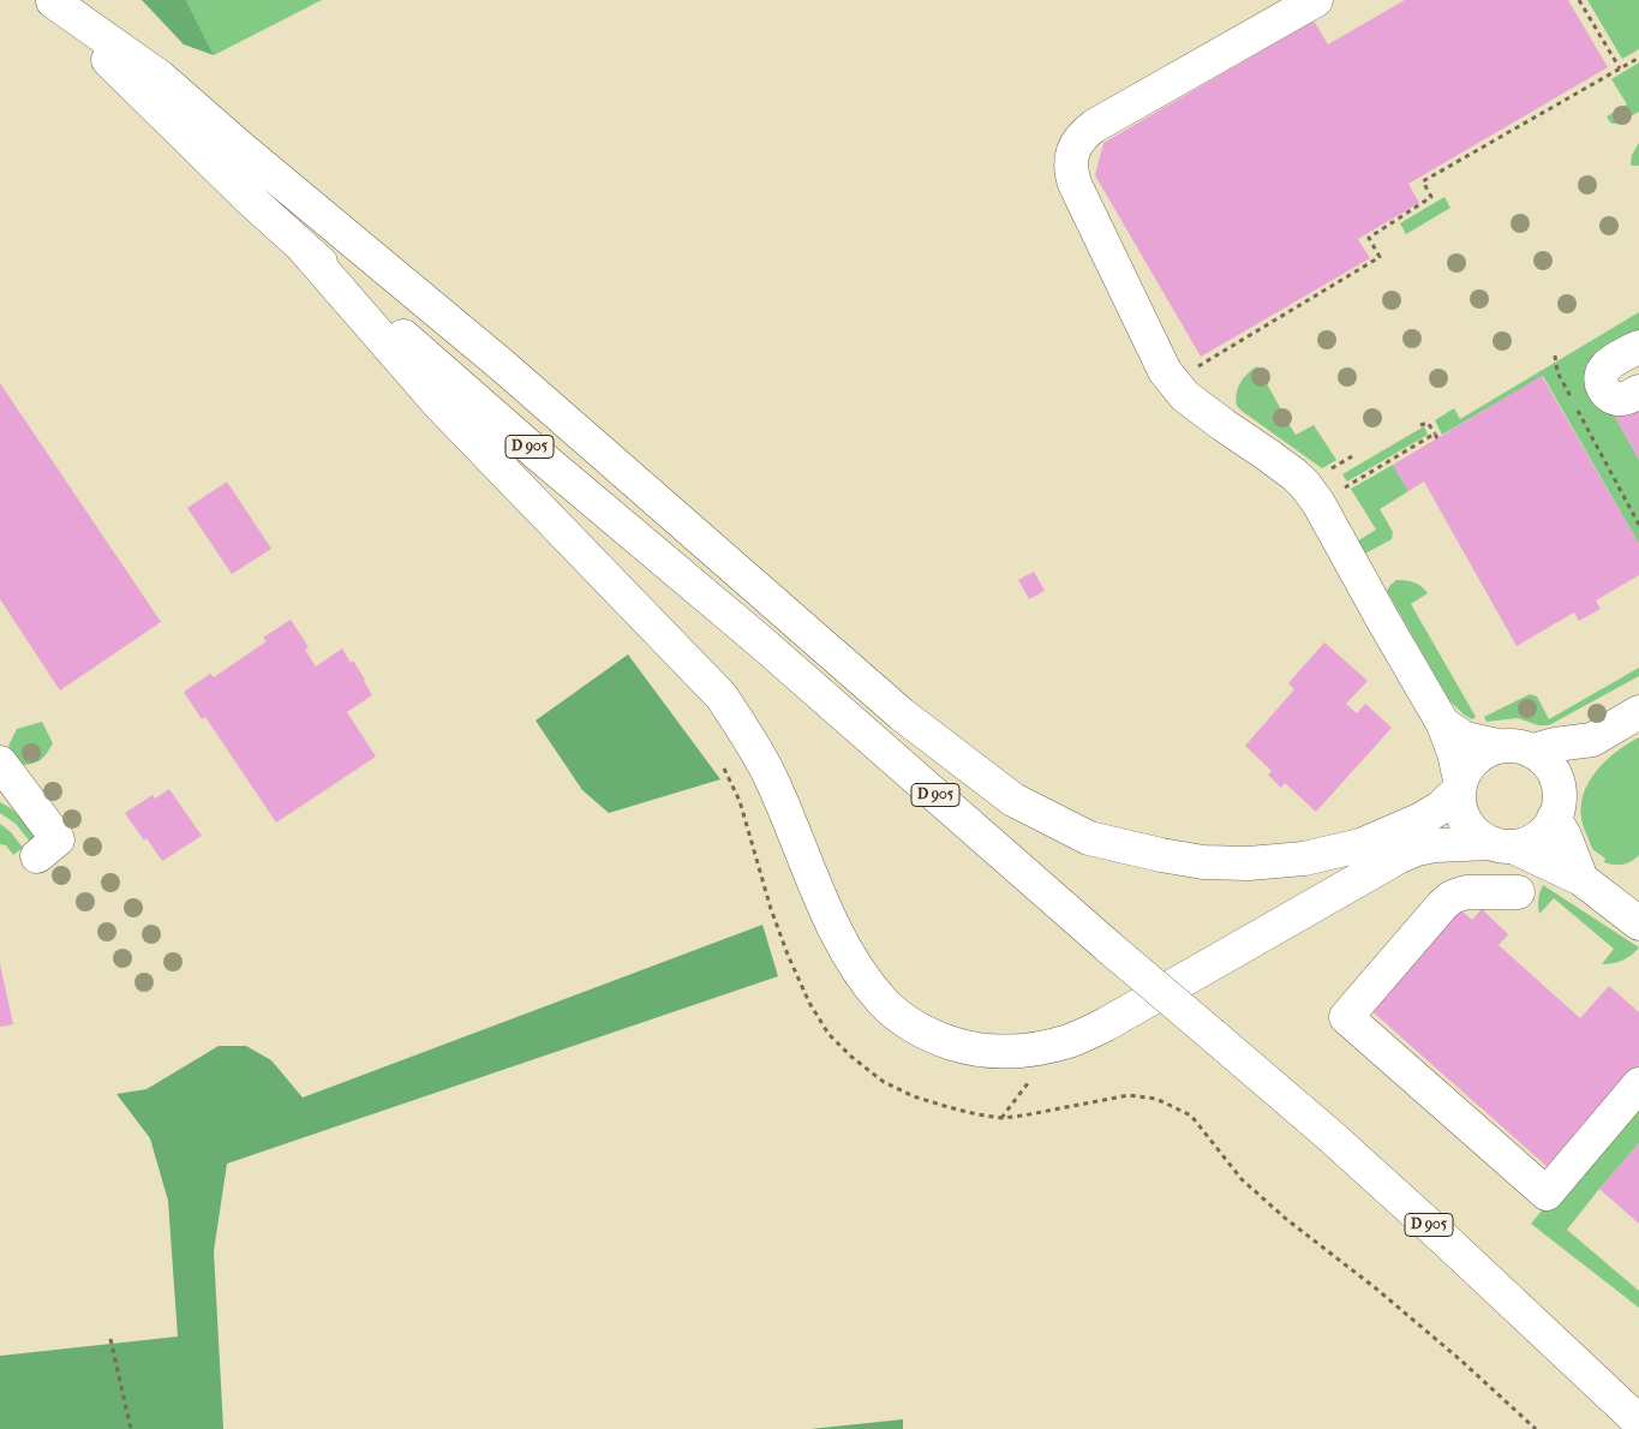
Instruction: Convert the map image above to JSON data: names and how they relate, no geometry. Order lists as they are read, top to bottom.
{
  "streets": {
    "main road": ["D 905"]
  }
}
